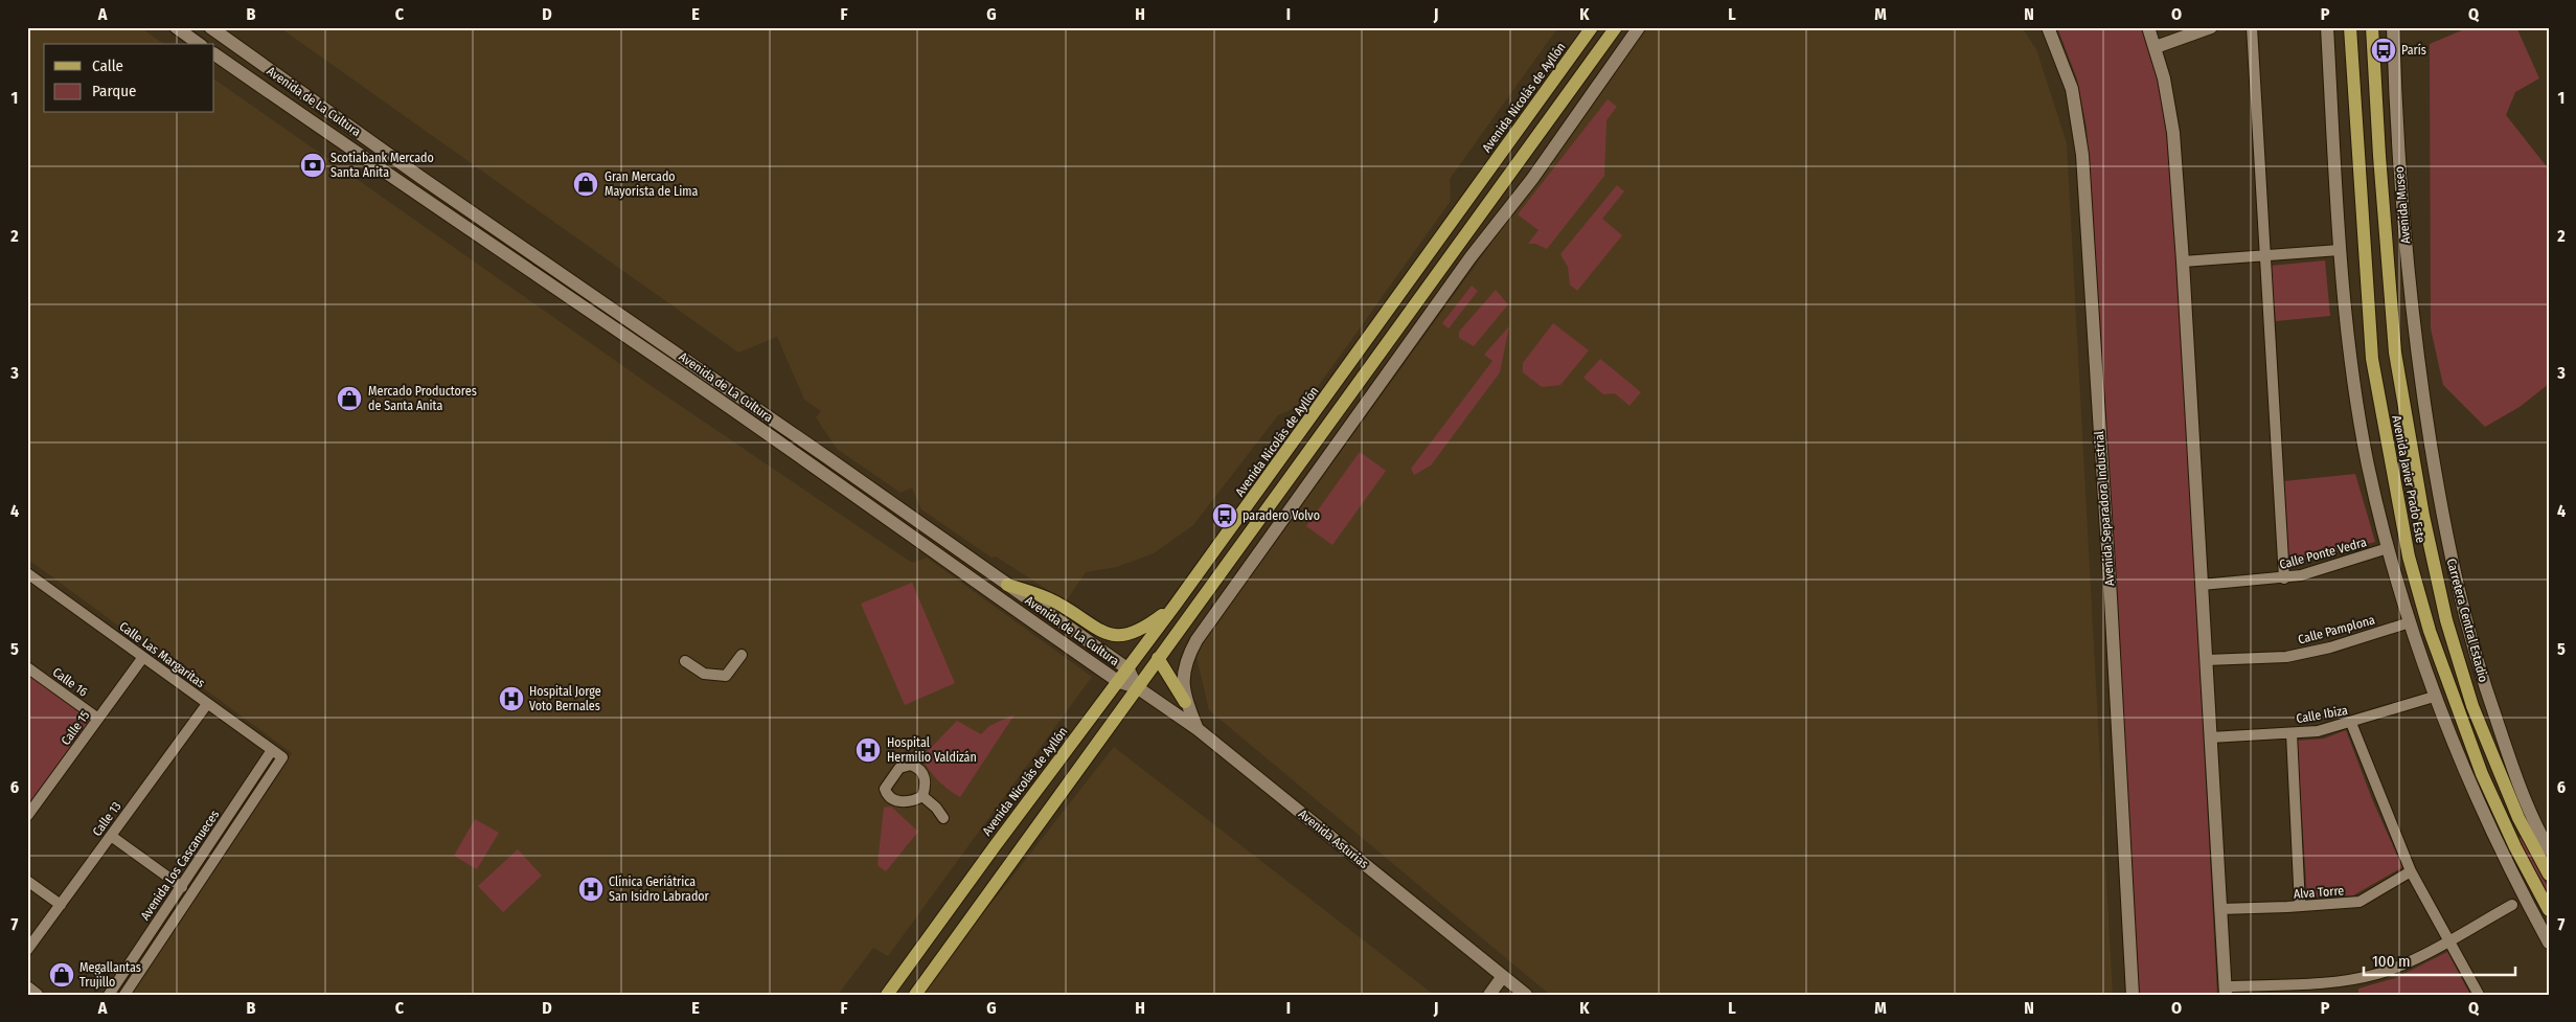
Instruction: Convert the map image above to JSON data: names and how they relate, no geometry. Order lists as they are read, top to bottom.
{
  "streets": {
    "main road": [
      "Avenida Nicolás de Ayllón",
      "Avenida de La Cultura",
      "Avenida Museo",
      "Avenida Javier Prado Este",
      "Avenida Separadora Industrial",
      "Carretera Central Estadio",
      "Avenida Asturias"
    ],
    "street": [
      "Calle Ponte Vedra",
      "Calle Pamplona",
      "Calle Las Margaritas",
      "Calle 16",
      "Calle Ibiza",
      "Calle 15",
      "Calle 13",
      "Avenida Los Cascanueces",
      "Alva Torre"
    ]
  },
  "crossings": [
    ["Avenida Nicolás de Ayllón", "Avenida de La Cultura"],
    ["Avenida de La Cultura", "Avenida Asturias"],
    ["Avenida Museo", "Carretera Central Estadio"],
    ["Calle Las Margaritas", "Calle 15"],
    ["Calle Las Margaritas", "Calle 13"],
    ["Calle Las Margaritas", "Avenida Los Cascanueces"],
    ["Calle 16", "Calle 15"]
  ],
  "places": {
    "bus stop": ["París", "paradero Volvo"],
    "bank": ["Scotiabank Mercado Santa Anita"],
    "shop": ["Gran Mercado Mayorista de Lima", "Mercado Productores de Santa Anita", "Megallantas Trujillo"],
    "hospital": ["Hospital Jorge Voto Bernales", "Hospital Hermilio Valdizán", "Clínica Geriátrica San Isidro Labrador"]
  },
  "legend": ["Calle", "Parque"],
  "scale_bar": "100 m",
  "grid": {
    "columns": [
      "A",
      "B",
      "C",
      "D",
      "E",
      "F",
      "G",
      "H",
      "I",
      "J",
      "K",
      "L",
      "M",
      "N",
      "O",
      "P",
      "Q"
    ],
    "rows": [
      "1",
      "2",
      "3",
      "4",
      "5",
      "6",
      "7"
    ]
  }
}
